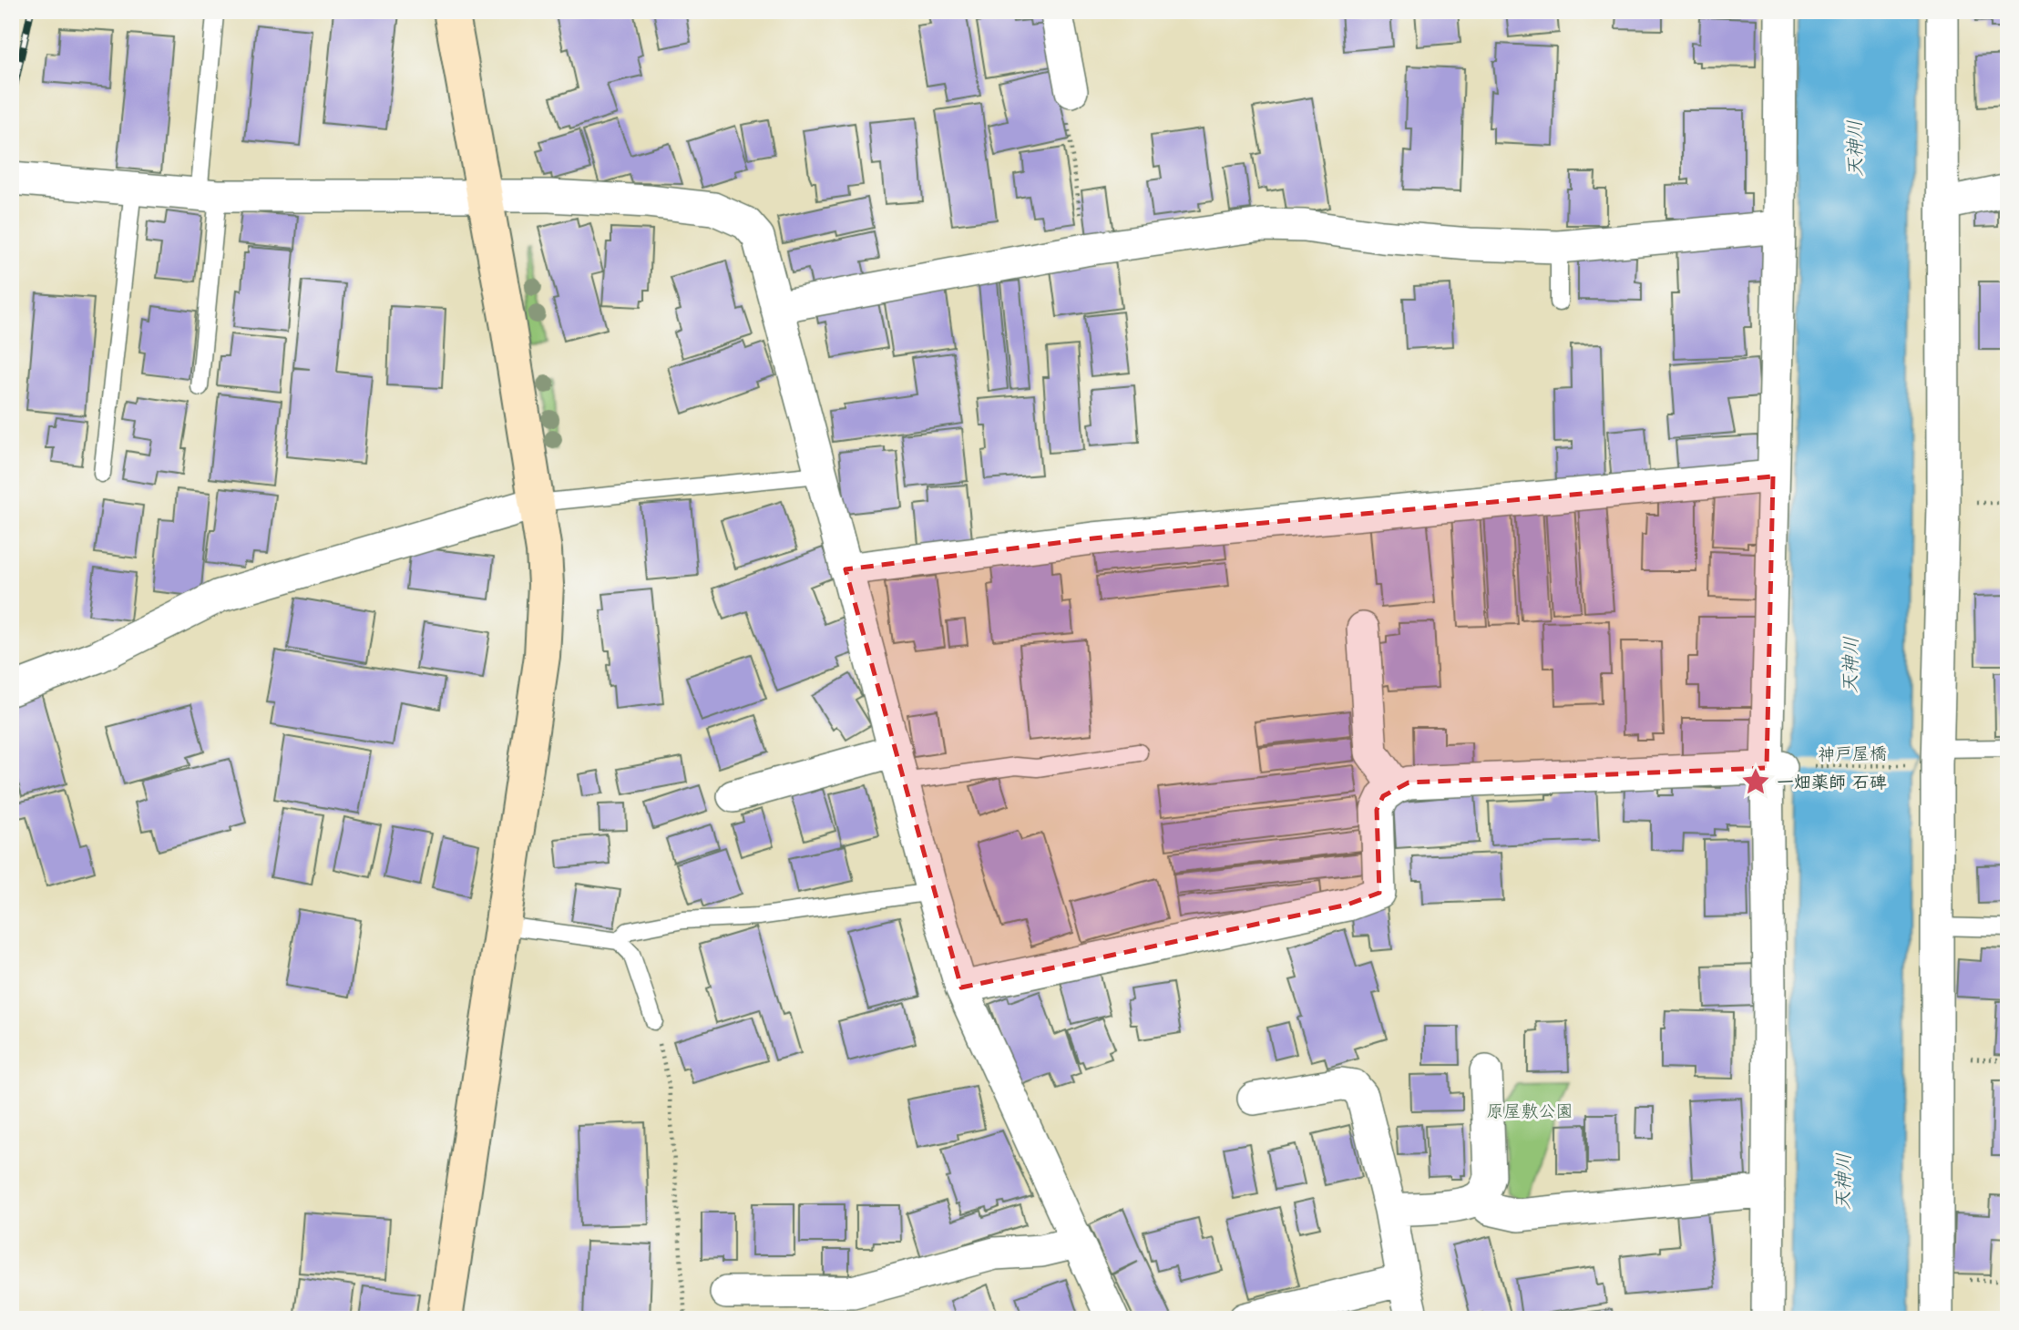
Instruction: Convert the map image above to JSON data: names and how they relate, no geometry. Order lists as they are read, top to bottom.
{
  "streets": {
    "path": ["神戸屋橋"]
  },
  "water": ["天神川"],
  "parks": ["原屋敷公園"],
  "places": {
    "place": ["一畑薬師 石碑"]
  }
}
